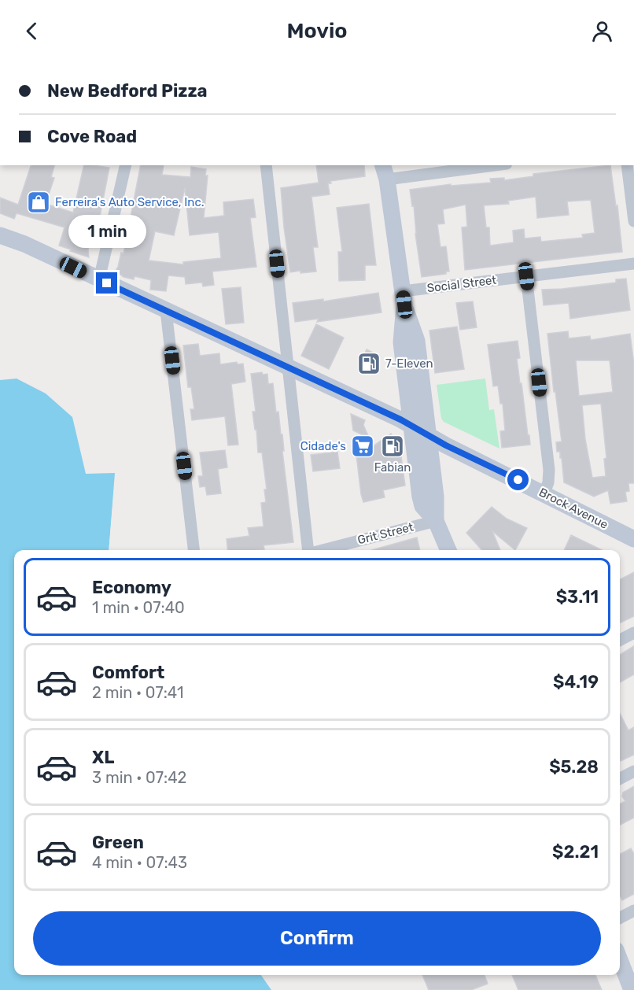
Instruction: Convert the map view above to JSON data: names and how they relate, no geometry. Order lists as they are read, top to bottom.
{
  "streets": {
    "main road": ["Brock Avenue"],
    "street": ["Social Street", "Grit Street"]
  },
  "places": {
    "shop": ["Ferreira's Auto Service, Inc."],
    "fuel station": ["7-Eleven", "Fabian"],
    "supermarket": ["Cidade's"]
  },
  "page": {
    "header": "Movio",
    "banner": ["New Bedford Pizza", "Cove Road"],
    "bubble": "1 min",
    "list": [
      {
        "name": "Economy",
        "note": "1 min · 07:40",
        "value": "$3.11"
      },
      {
        "name": "Comfort",
        "note": "2 min · 07:41",
        "value": "$4.19"
      },
      {
        "name": "XL",
        "note": "3 min · 07:42",
        "value": "$5.28"
      },
      {
        "name": "Green",
        "note": "4 min · 07:43",
        "value": "$2.21"
      }
    ],
    "buttons": "Confirm"
  }
}
